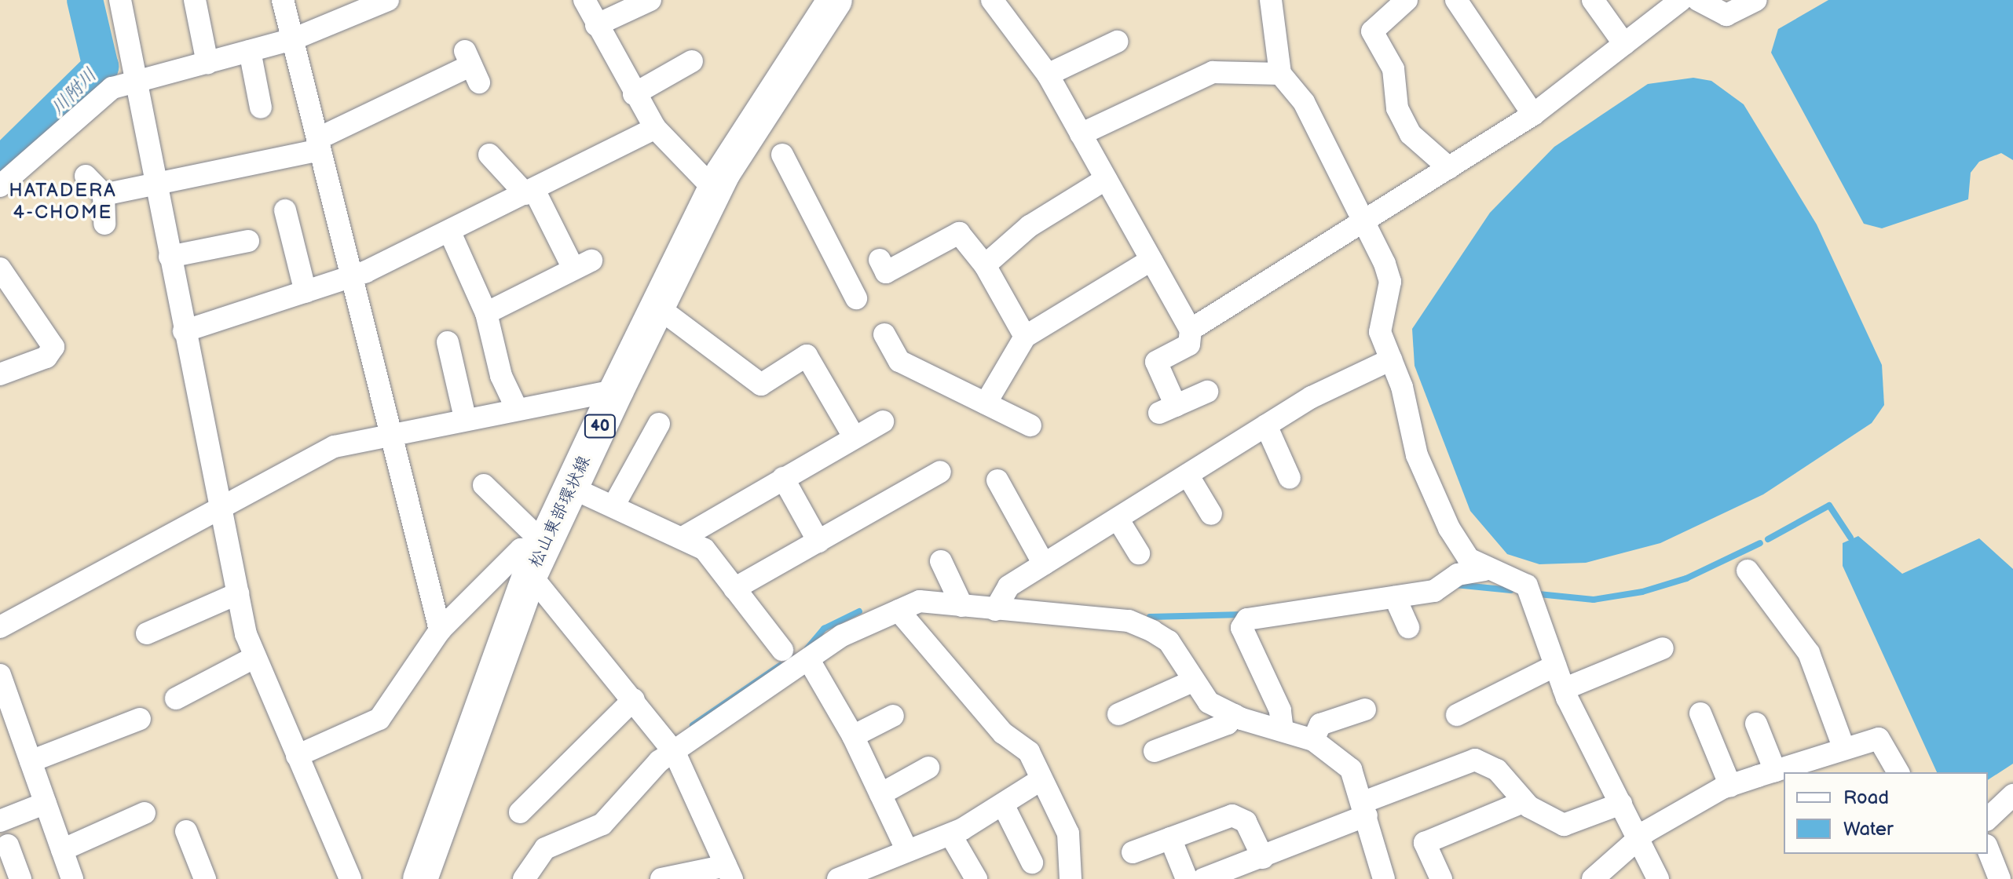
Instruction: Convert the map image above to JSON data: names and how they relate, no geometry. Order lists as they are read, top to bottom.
{
  "streets": {
    "main road": ["40", "松山東部環状線"]
  },
  "districts": ["HATADERA 4-CHOME"],
  "water": ["川附川"],
  "legend": ["Road", "Water"]
}
